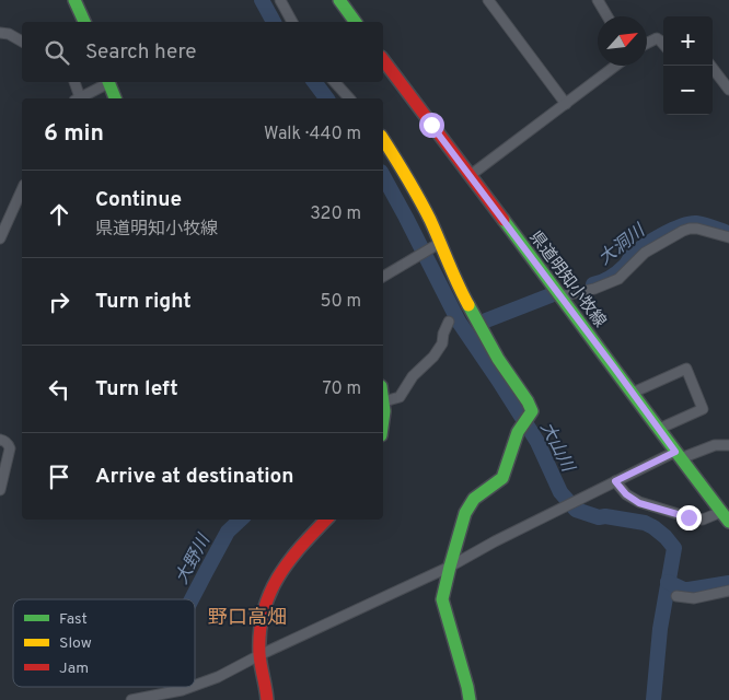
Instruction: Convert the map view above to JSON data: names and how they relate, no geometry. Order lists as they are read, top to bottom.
{
  "streets": {
    "street": ["県道明知小牧線"]
  },
  "districts": ["野口高畑"],
  "water": ["大洞川", "大山川", "大野川"],
  "legend": ["Fast", "Slow", "Jam"],
  "north": "top right",
  "page": {
    "map_buttons": ["+", "−"],
    "search": "Search here",
    "heading": ["6 min", "Walk · 440 m"],
    "list": [
      ["Continue", "県道明知小牧線", "320 m"],
      ["Turn right", "50 m"],
      ["Turn left", "70 m"],
      "Arrive at destination"
    ]
  }
}
